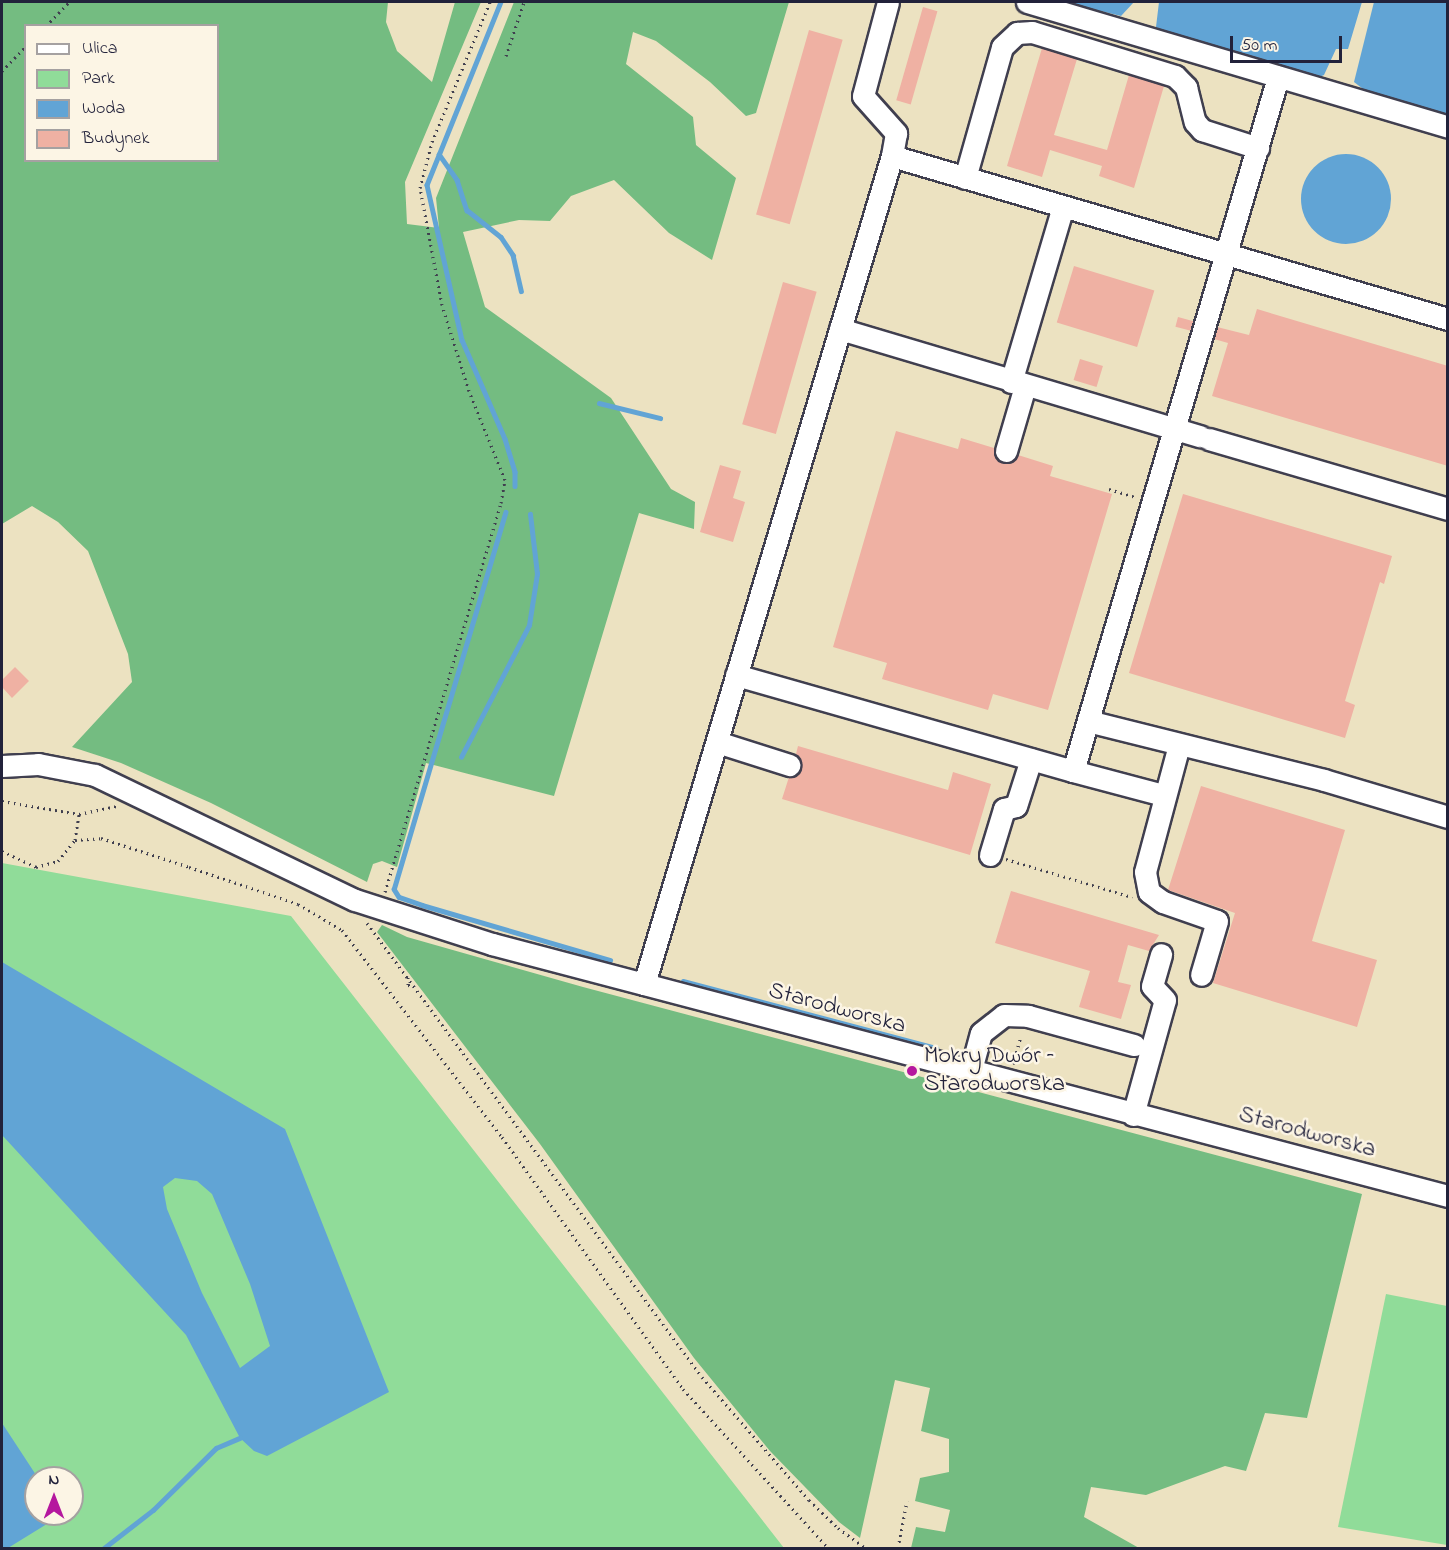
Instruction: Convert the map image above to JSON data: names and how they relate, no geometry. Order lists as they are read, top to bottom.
{
  "streets": {
    "street": ["Starodworska"]
  },
  "places": ["Mokry Dwór – Starodworska"],
  "legend": [
    "Ulica",
    "Park",
    "Woda",
    "Budynek"
  ],
  "scale_bar": "50 m",
  "north": "top"
}
